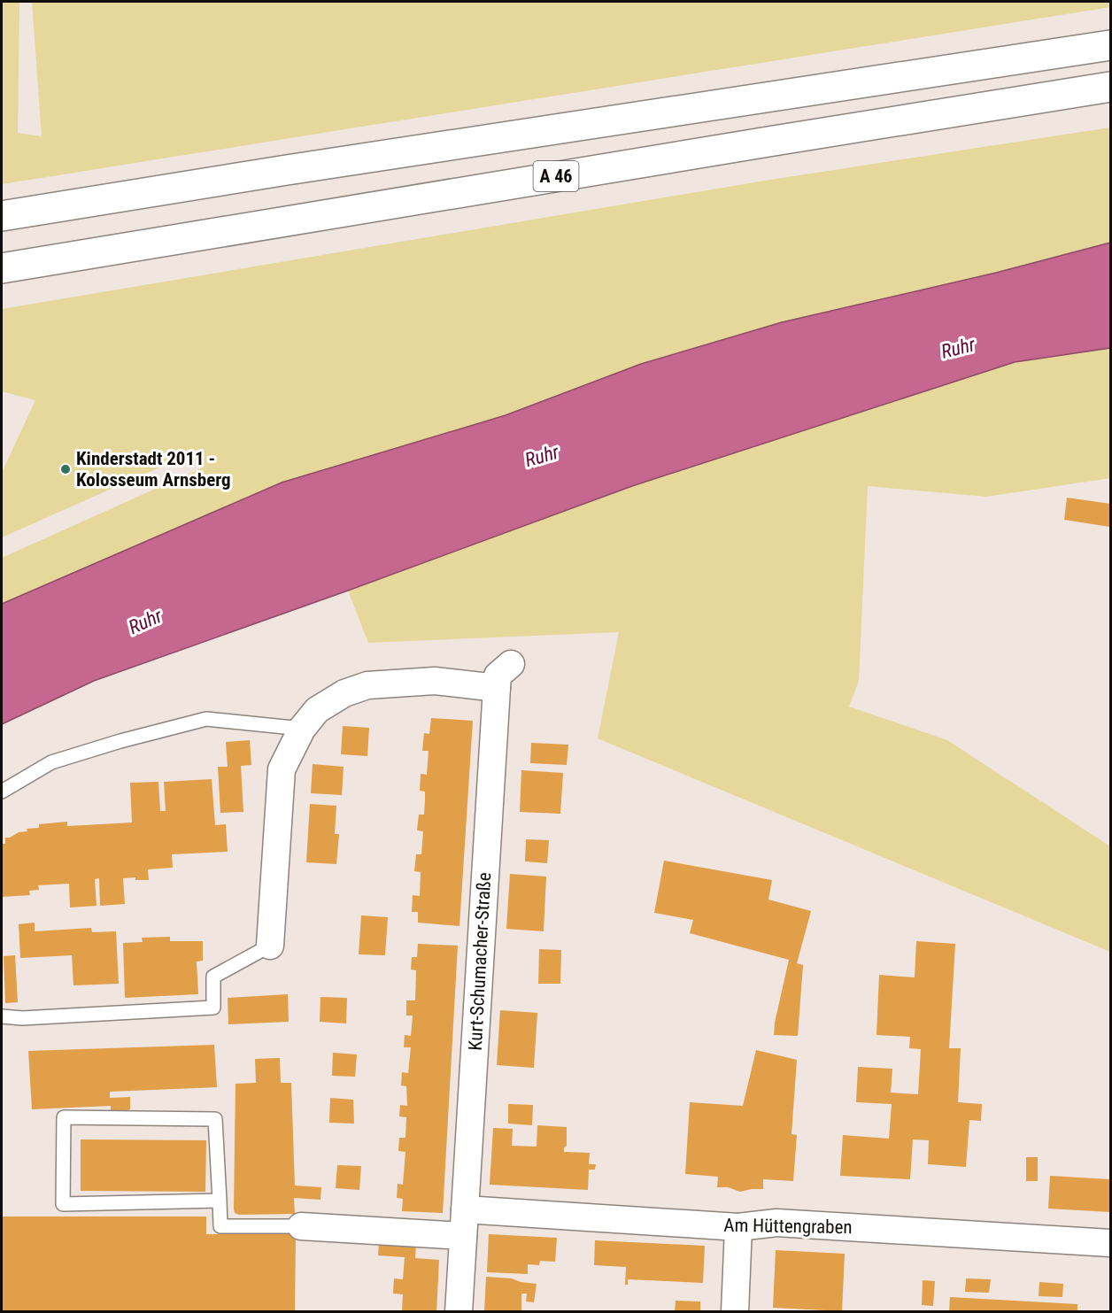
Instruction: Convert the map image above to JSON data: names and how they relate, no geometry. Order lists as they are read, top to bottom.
{
  "streets": {
    "highway": ["A 46"],
    "street": ["Kurt-Schumacher-Straße", "Am Hüttengraben"]
  },
  "crossings": [
    ["Kurt-Schumacher-Straße", "Am Hüttengraben"]
  ],
  "water": ["Ruhr"],
  "places": ["Kinderstadt 2011 - Kolosseum Arnsberg"]
}
